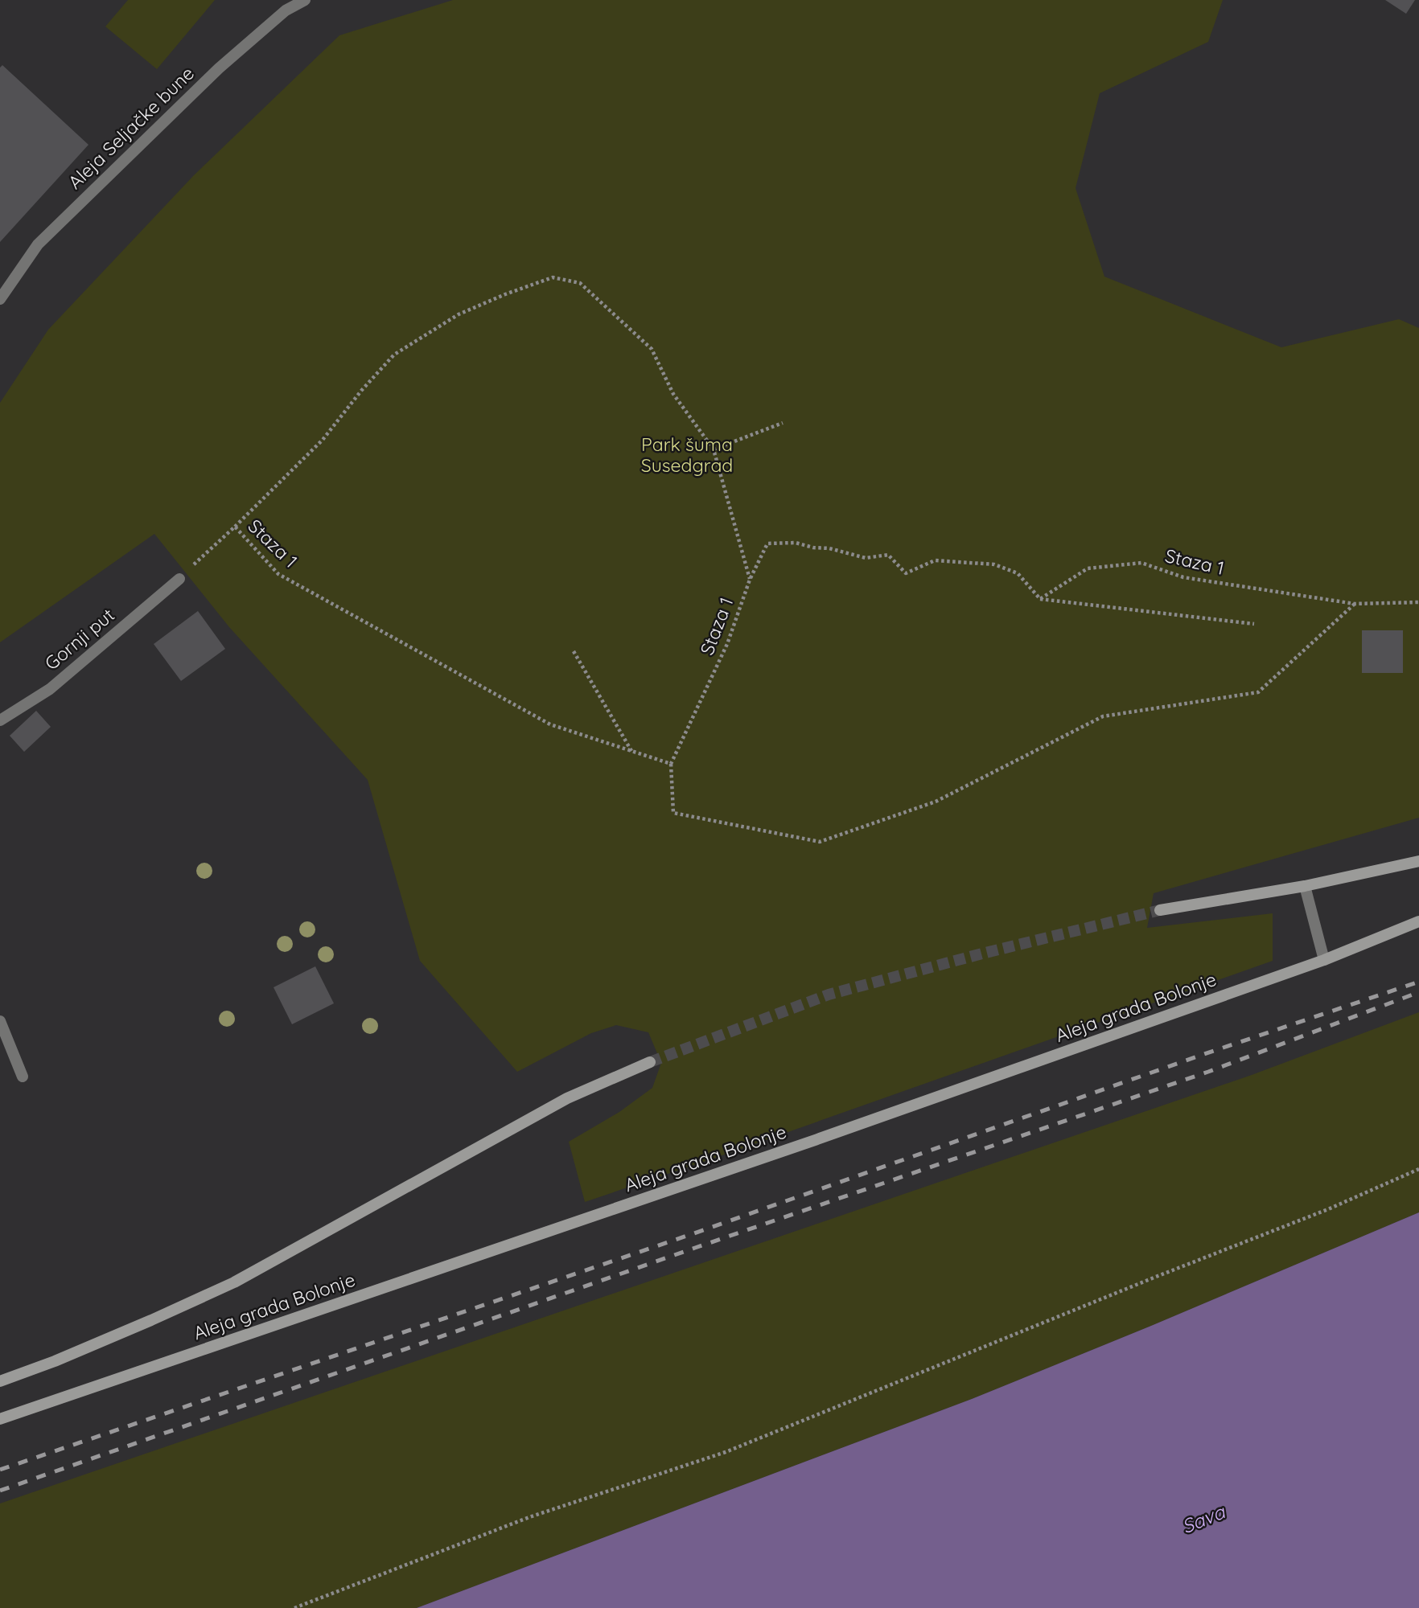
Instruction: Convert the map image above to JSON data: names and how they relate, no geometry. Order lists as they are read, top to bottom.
{
  "streets": {
    "main road": ["Aleja grada Bolonje"],
    "street": ["Aleja Seljačke bune", "Gornji put"],
    "path": ["Staza 1"]
  },
  "crossings": [
    ["Staza 1", "Gornji put"]
  ],
  "water": ["Sava"],
  "parks": ["Park šuma Susedgrad"]
}
